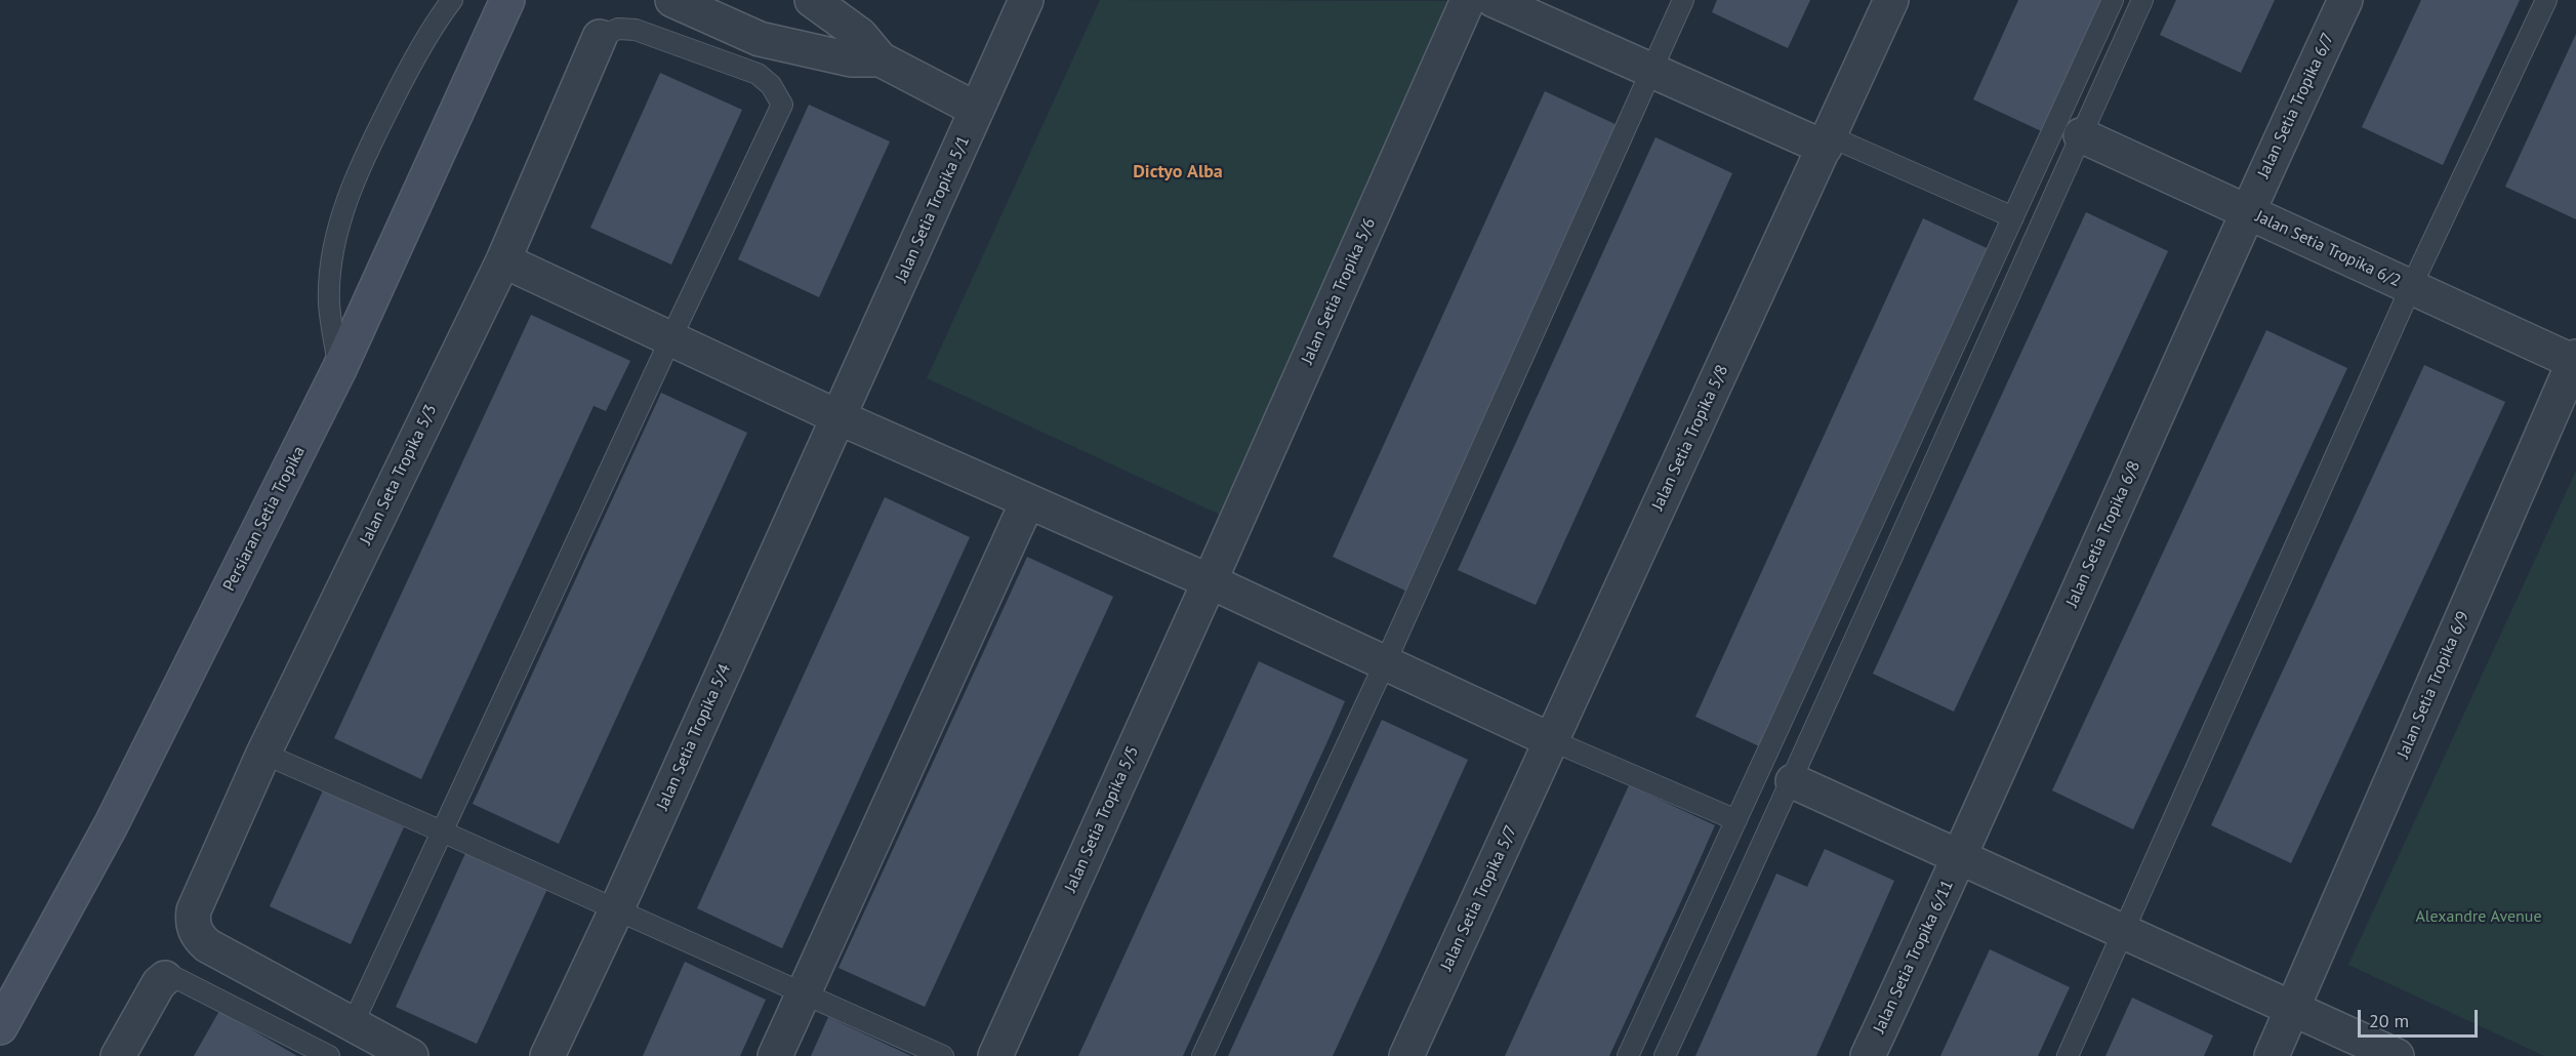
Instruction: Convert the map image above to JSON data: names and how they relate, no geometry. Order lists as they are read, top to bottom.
{
  "streets": {
    "street": [
      "Jalan Setia Tropika 6/7",
      "Jalan Setia Tropika 5/1",
      "Jalan Setia Tropika 6/2",
      "Jalan Setia Tropika 5/6",
      "Jalan Setia Tropika 5/8",
      "Jalan Seta Tropika 5/3",
      "Persiaran Setia Tropika",
      "Jalan Setia Tropika 6/8",
      "Jalan Setia Tropika 6/9",
      "Jalan Setia Tropika 5/4",
      "Jalan Setia Tropika 5/5",
      "Jalan Setia Tropika 5/7",
      "Jalan Setia Tropika 6/11"
    ]
  },
  "crossings": [
    ["Jalan Setia Tropika 6/7", "Jalan Setia Tropika 6/2"],
    ["Jalan Setia Tropika 6/7", "Jalan Setia Tropika 6/8"],
    ["Jalan Setia Tropika 5/1", "Jalan Setia Tropika 5/4"],
    ["Jalan Setia Tropika 6/2", "Jalan Setia Tropika 6/8"],
    ["Jalan Setia Tropika 6/2", "Jalan Setia Tropika 6/9"],
    ["Jalan Setia Tropika 5/6", "Jalan Setia Tropika 5/5"],
    ["Jalan Setia Tropika 5/8", "Jalan Setia Tropika 5/7"],
    ["Jalan Setia Tropika 6/8", "Jalan Setia Tropika 6/11"]
  ],
  "districts": ["Dictyo Alba"],
  "parks": ["Alexandre Avenue"],
  "scale_bar": "20 m"
}
